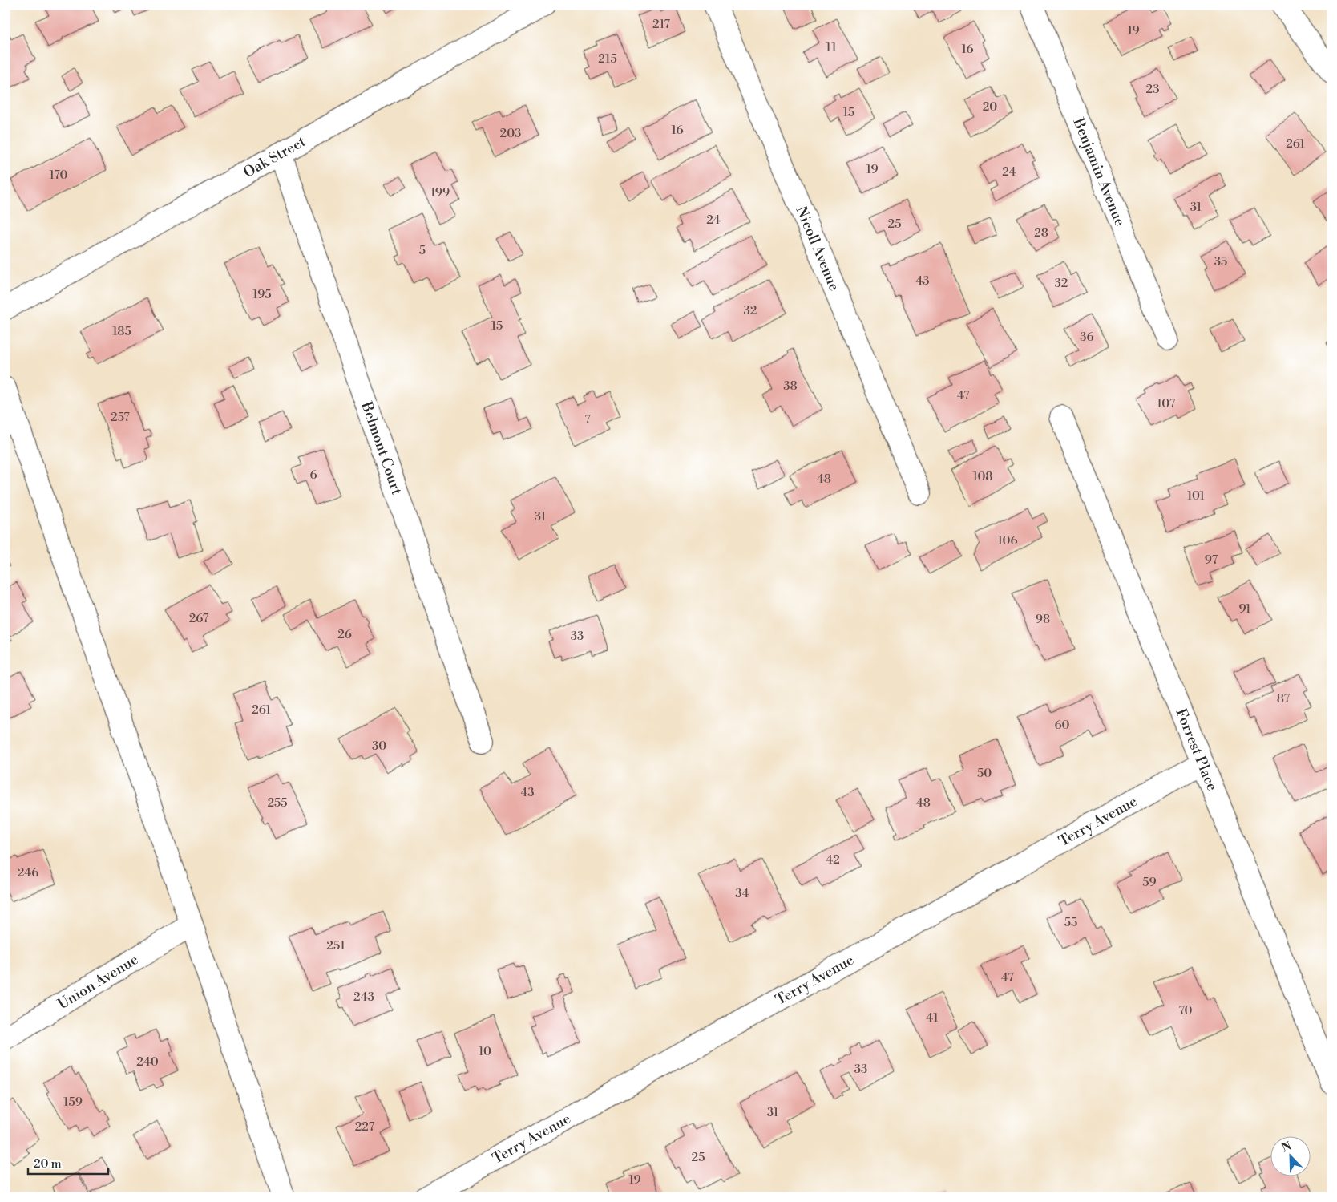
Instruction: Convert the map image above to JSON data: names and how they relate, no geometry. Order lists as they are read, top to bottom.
{
  "streets": {
    "street": [
      "Oak Street",
      "Benjamin Avenue",
      "Nicoll Avenue",
      "Belmont Court",
      "Forrest Place",
      "Terry Avenue",
      "Union Avenue"
    ]
  },
  "crossings": [
    ["Oak Street", "Belmont Court"],
    ["Forrest Place", "Terry Avenue"]
  ],
  "house_numbers": [
    "217",
    "19",
    "11",
    "16",
    "215",
    "23",
    "20",
    "15",
    "16",
    "203",
    "261",
    "19",
    "24",
    "170",
    "199",
    "31",
    "24",
    "25",
    "28",
    "5",
    "35",
    "43",
    "32",
    "195",
    "32",
    "15",
    "185",
    "36",
    "38",
    "47",
    "107",
    "257",
    "7",
    "6",
    "108",
    "48",
    "101",
    "31",
    "106",
    "97",
    "91",
    "267",
    "98",
    "26",
    "33",
    "87",
    "261",
    "60",
    "30",
    "50",
    "43",
    "255",
    "48",
    "42",
    "246",
    "59",
    "34",
    "55",
    "251",
    "47",
    "243",
    "70",
    "41",
    "10",
    "240",
    "33",
    "159",
    "31",
    "227",
    "25",
    "19"
  ],
  "scale_bar": "20 m",
  "north": "top left"
}
